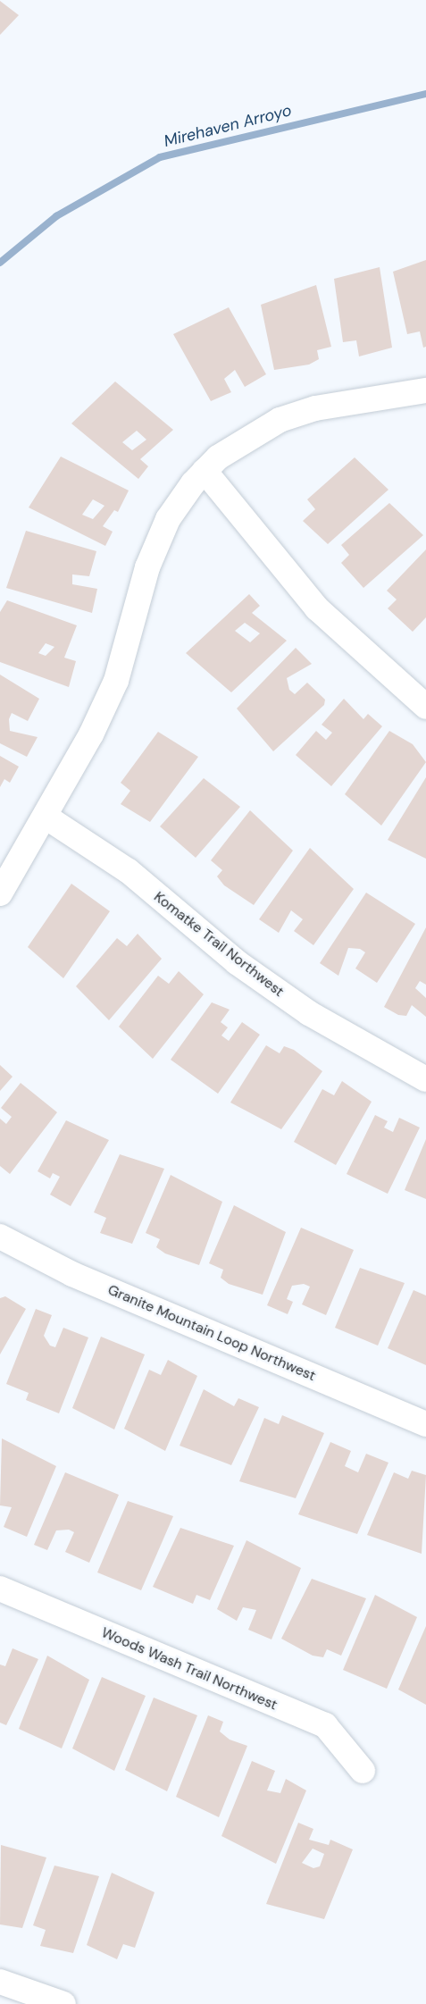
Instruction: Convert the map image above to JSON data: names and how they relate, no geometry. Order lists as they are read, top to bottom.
{
  "streets": {
    "street": ["Komatke Trail Northwest", "Granite Mountain Loop Northwest", "Woods Wash Trail Northwest"]
  },
  "water": ["Mirehaven Arroyo"]
}
